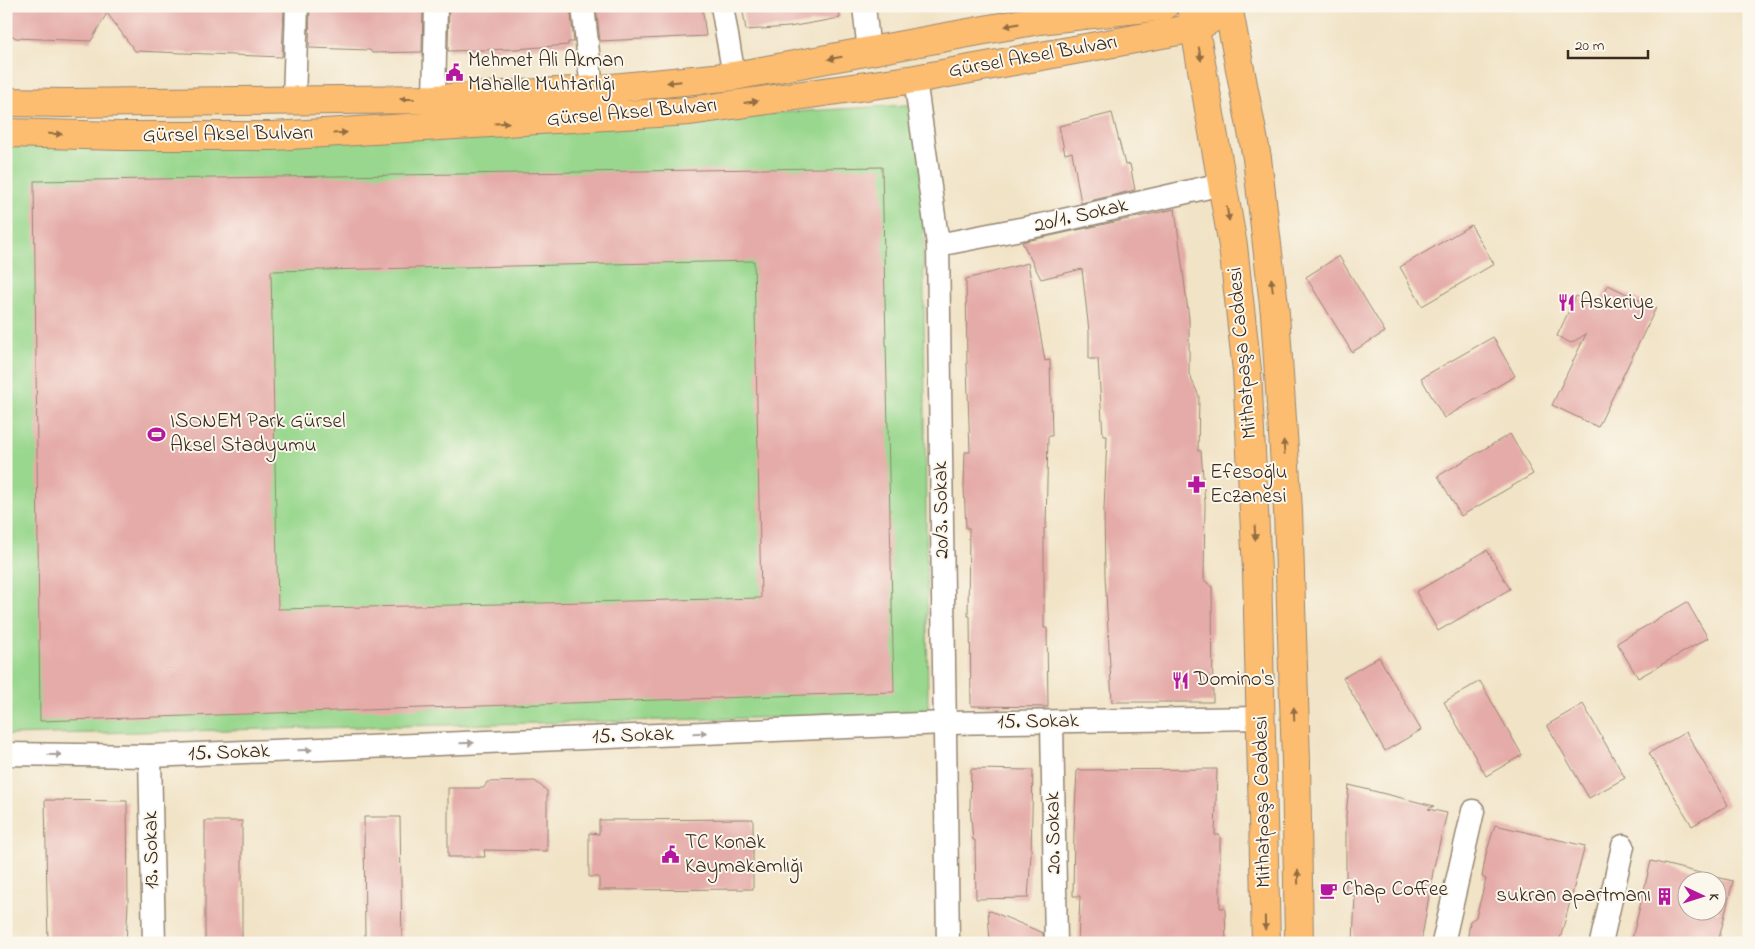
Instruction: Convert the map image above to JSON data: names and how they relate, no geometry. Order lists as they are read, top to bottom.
{
  "streets": {
    "main road": ["Gürsel Aksel Bulvarı", "Mithatpaşa Caddesi"],
    "street": [
      "20/1. Sokak",
      "20/3. Sokak",
      "15. Sokak",
      "20. Sokak",
      "13. Sokak"
    ]
  },
  "crossings": [
    ["Gürsel Aksel Bulvarı", "Mithatpaşa Caddesi"],
    ["Gürsel Aksel Bulvarı", "20/3. Sokak"],
    ["20/1. Sokak", "Mithatpaşa Caddesi"],
    ["20/1. Sokak", "20/3. Sokak"],
    ["Mithatpaşa Caddesi", "15. Sokak"],
    ["20/3. Sokak", "15. Sokak"],
    ["15. Sokak", "20. Sokak"],
    ["15. Sokak", "13. Sokak"]
  ],
  "one_way": ["15. Sokak"],
  "places": {
    "public building": ["Mehmet Ali Akman Mahalle Muhtarlığı", "TC Konak Kaymakamlığı"],
    "restaurant": ["Askeriye", "Domino's"],
    "sports": ["ISONEM Park Gürsel Aksel Stadyumu"],
    "pharmacy": ["Efesoğlu Eczanesi"],
    "cafe": ["Chap Coffee"],
    "building": ["sukran apartmanı"]
  },
  "scale_bar": "20 m",
  "north": "right"
}
